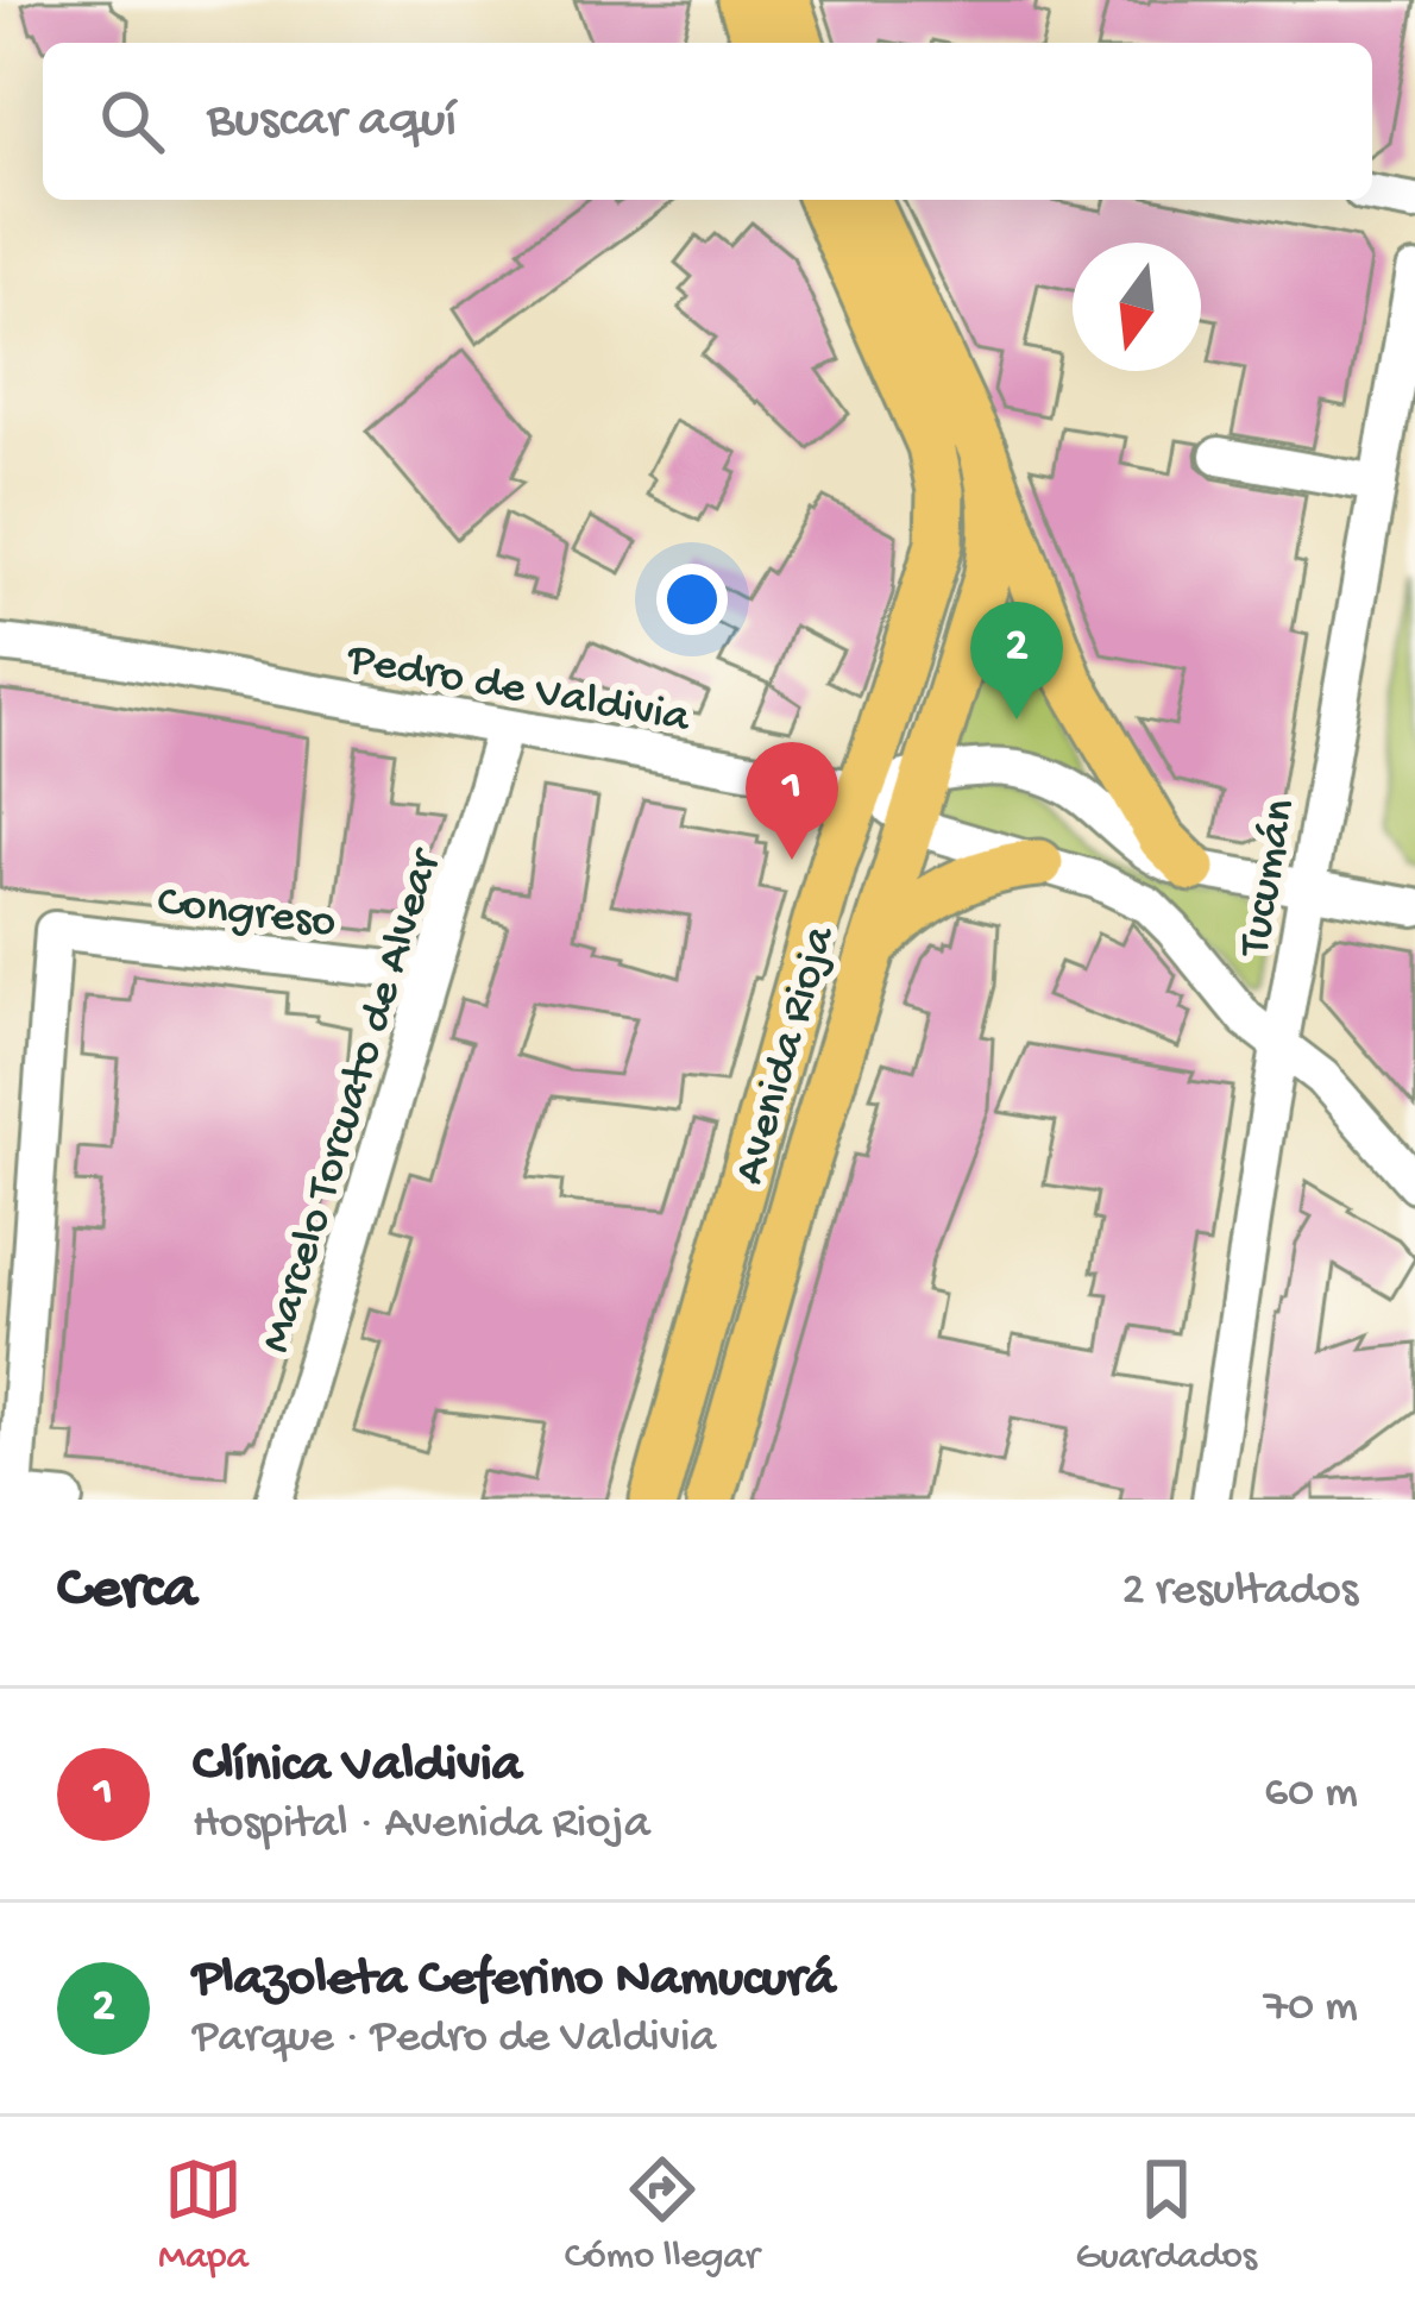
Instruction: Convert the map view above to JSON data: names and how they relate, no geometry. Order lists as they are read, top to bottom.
{
  "streets": {
    "main road": ["Avenida Rioja"],
    "street": [
      "Pedro de Valdivia",
      "Tucumán",
      "Congreso",
      "Marcelo Torcuato de Alvear"
    ]
  },
  "crossings": [
    ["Pedro de Valdivia", "Tucumán"],
    ["Pedro de Valdivia", "Avenida Rioja"],
    ["Pedro de Valdivia", "Marcelo Torcuato de Alvear"],
    ["Congreso", "Marcelo Torcuato de Alvear"]
  ],
  "north": "bottom",
  "page": {
    "search": "Buscar aquí",
    "pins": ["2", "1"],
    "heading": ["Cerca", "2 resultados"],
    "list": [
      {
        "mark": "1",
        "name": "Clínica Valdivia",
        "note": "Hospital · Avenida Rioja",
        "value": "60 m"
      },
      {
        "mark": "2",
        "name": "Plazoleta Ceferino Namucurá",
        "note": "Parque · Pedro de Valdivia",
        "value": "70 m"
      }
    ],
    "nav": ["Mapa", "Cómo llegar", "Guardados"]
  }
}
